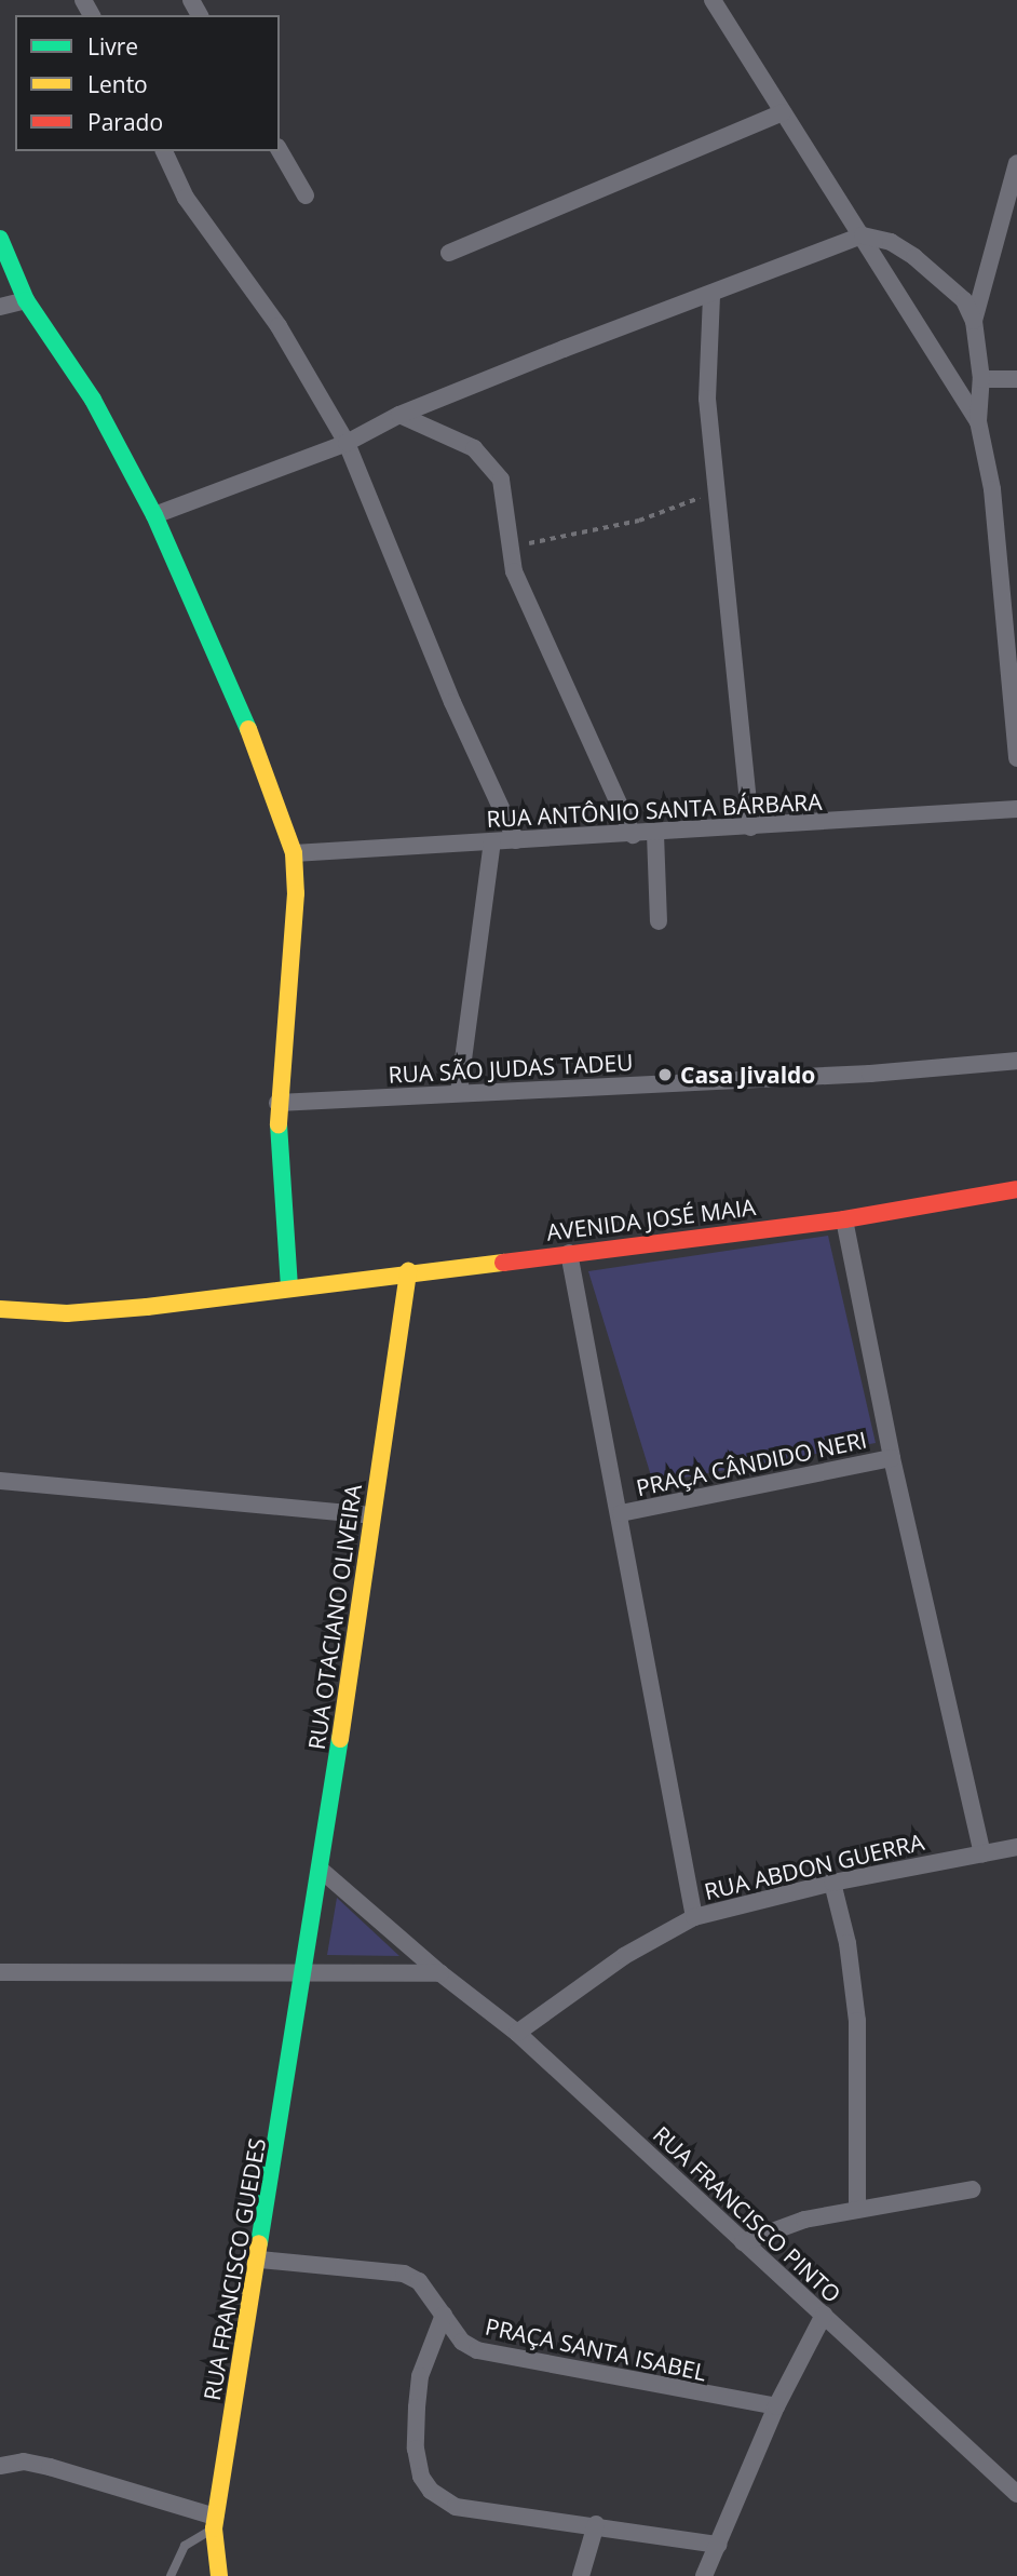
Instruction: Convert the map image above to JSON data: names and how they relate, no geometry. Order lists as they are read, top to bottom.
{
  "streets": {
    "street": [
      "RUA ANTÔNIO SANTA BÁRBARA",
      "RUA SÃO JUDAS TADEU",
      "AVENIDA JOSÉ MAIA",
      "PRAÇA CÂNDIDO NERI",
      "RUA OTACIANO OLIVEIRA",
      "RUA ABDON GUERRA",
      "RUA FRANCISCO PINTO",
      "RUA FRANCISCO GUEDES",
      "PRAÇA SANTA ISABEL"
    ]
  },
  "crossings": [
    ["AVENIDA JOSÉ MAIA", "RUA OTACIANO OLIVEIRA"],
    ["RUA OTACIANO OLIVEIRA", "RUA FRANCISCO GUEDES"],
    ["RUA ABDON GUERRA", "RUA FRANCISCO PINTO"],
    ["RUA FRANCISCO GUEDES", "PRAÇA SANTA ISABEL"]
  ],
  "places": ["Casa Jivaldo"],
  "legend": ["Livre", "Lento", "Parado"]
}
